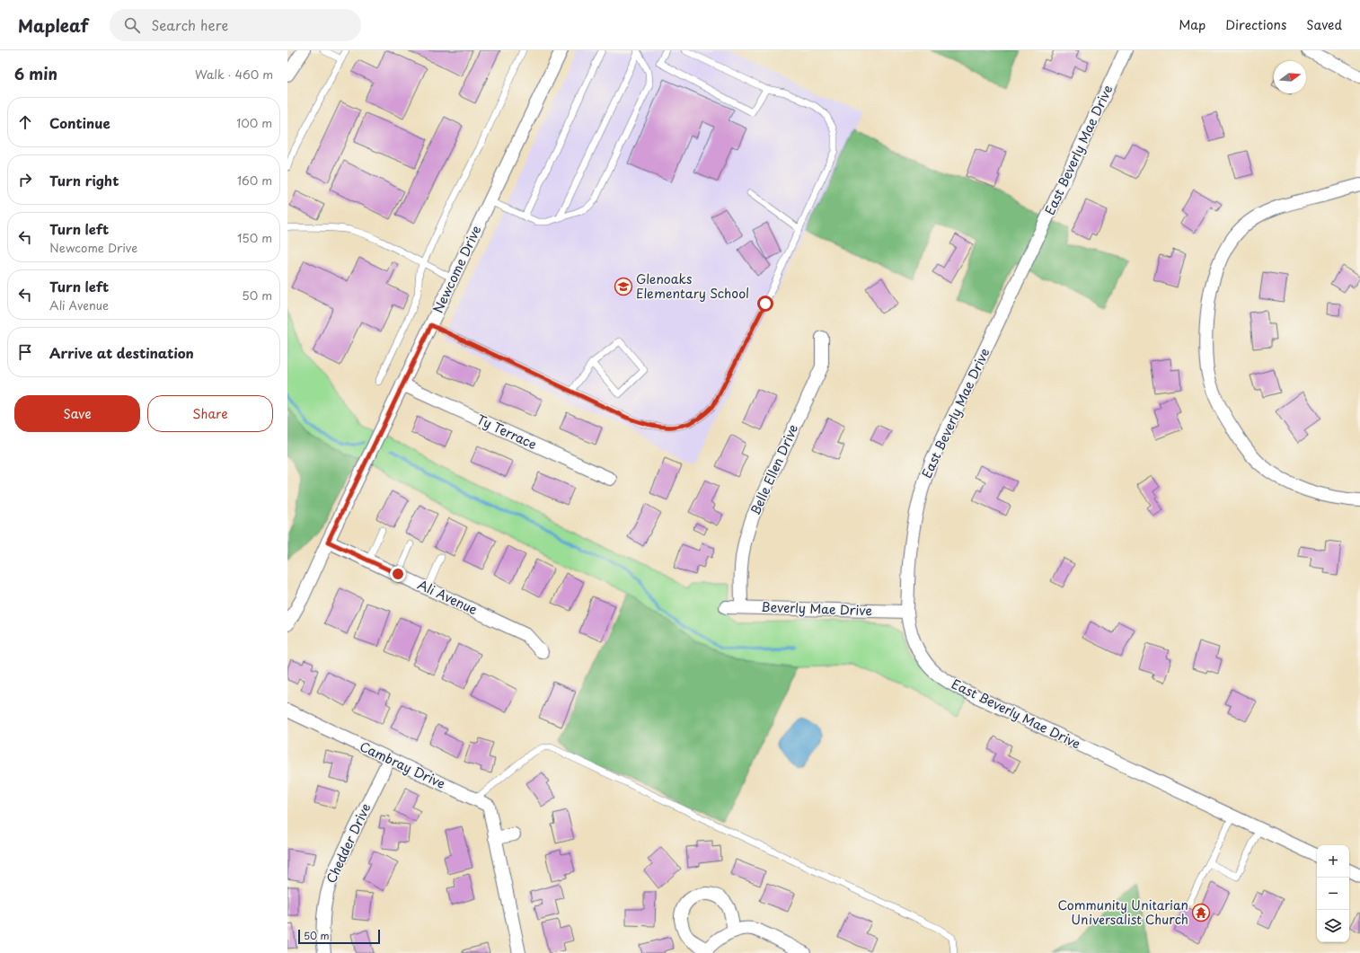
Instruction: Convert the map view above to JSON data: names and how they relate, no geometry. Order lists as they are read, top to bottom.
{
  "streets": {
    "street": [
      "East Beverly Mae Drive",
      "Newcome Drive",
      "Ty Terrace",
      "Belle Ellen Drive",
      "Ali Avenue",
      "Beverly Mae Drive",
      "Cambray Drive",
      "Chedder Drive"
    ]
  },
  "crossings": [
    ["East Beverly Mae Drive", "Beverly Mae Drive"],
    ["Newcome Drive", "Ty Terrace"],
    ["Newcome Drive", "Ali Avenue"],
    ["Belle Ellen Drive", "Beverly Mae Drive"],
    ["Cambray Drive", "Chedder Drive"]
  ],
  "places": {
    "school or university": ["Glenoaks Elementary School"],
    "temple": ["Community Unitarian Universalist Church"]
  },
  "scale_bar": "50 m",
  "north": "right",
  "page": {
    "header": "Mapleaf",
    "search": "Search here",
    "nav": ["Map", "Directions", "Saved"],
    "heading": ["6 min", "Walk · 460 m"],
    "list": [
      ["Continue", "100 m"],
      ["Turn right", "160 m"],
      ["Turn left", "Newcome Drive", "150 m"],
      ["Turn left", "Ali Avenue", "50 m"],
      "Arrive at destination"
    ],
    "buttons": ["Save", "Share"],
    "map_buttons": ["+", "−"],
    "scale": "50 m"
  }
}
